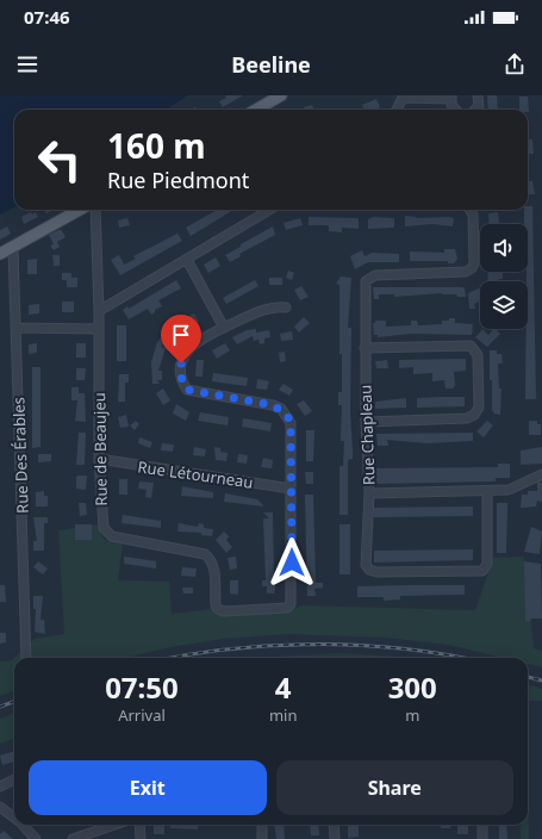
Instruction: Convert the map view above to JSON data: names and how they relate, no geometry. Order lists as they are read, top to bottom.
{
  "streets": {
    "street": [
      "Rue Chapleau",
      "Rue de Beaujeu",
      "Rue Des Érables",
      "Rue Létourneau"
    ]
  },
  "crossings": [
    ["Rue de Beaujeu", "Rue Létourneau"]
  ],
  "page": {
    "status": "07:46",
    "header": "Beeline",
    "turn": ["160 m", "Rue Piedmont"],
    "eta": [
      "07:50",
      "Arrival",
      "4",
      "min",
      "300",
      "m"
    ],
    "buttons": ["Exit", "Share"]
  }
}
